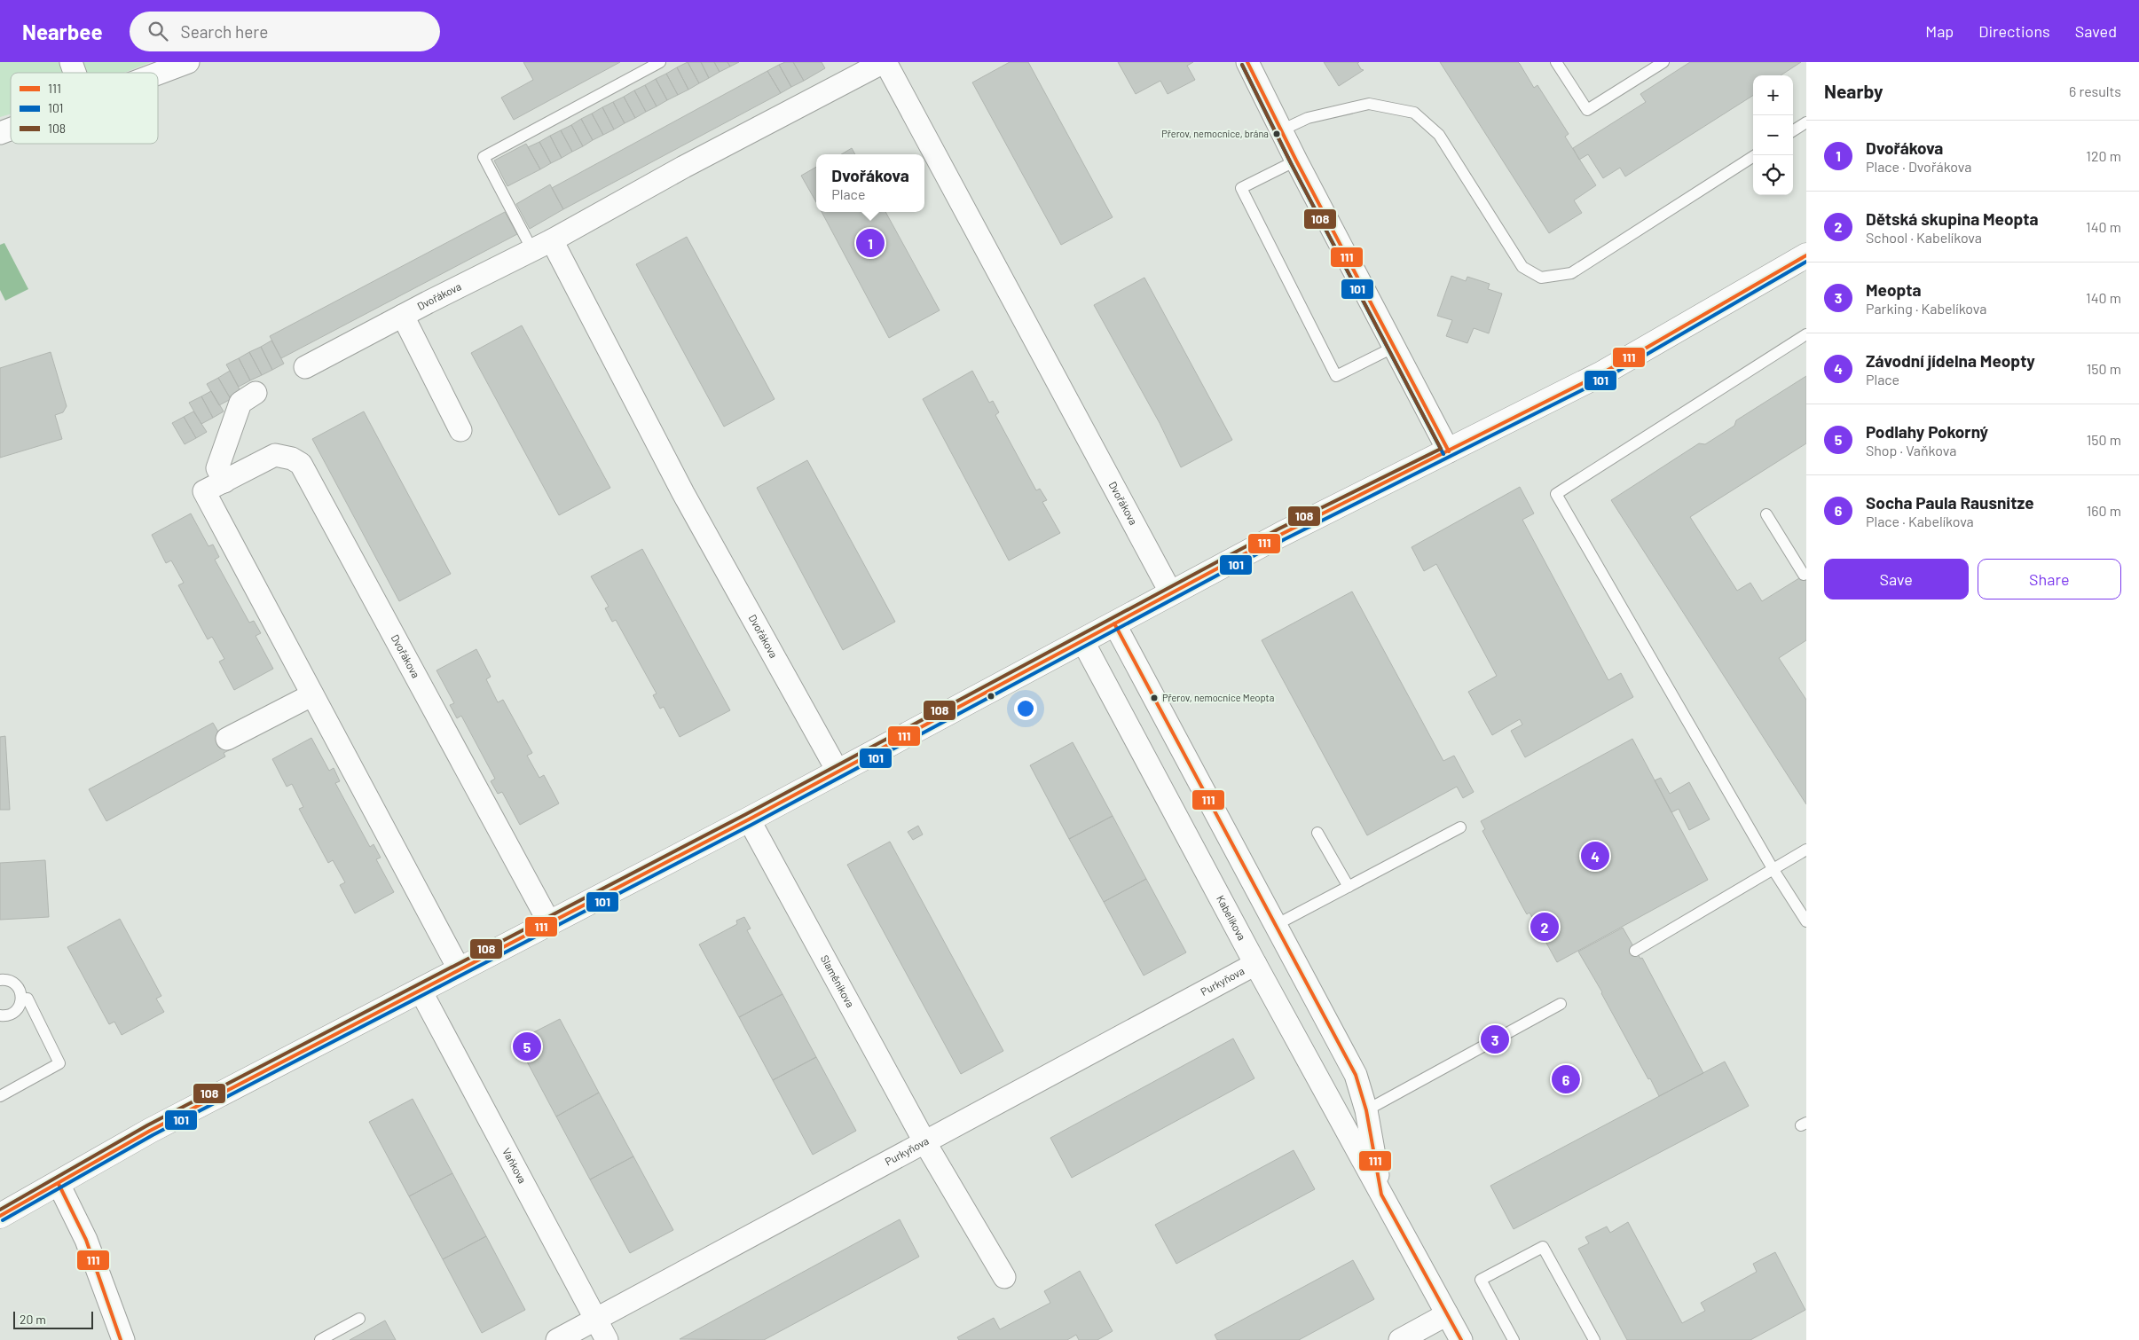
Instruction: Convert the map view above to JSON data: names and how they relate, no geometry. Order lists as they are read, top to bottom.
{
  "streets": {
    "street": [
      "Dvořákova",
      "Kabelíkova",
      "Slaměníkova",
      "Purkyňova",
      "Vaňkova"
    ]
  },
  "crossings": [
    ["Kabelíkova", "Purkyňova"],
    ["Slaměníkova", "Purkyňova"],
    ["Purkyňova", "Vaňkova"]
  ],
  "places": ["Přerov, nemocnice, brána", "Přerov, nemocnice Meopta"],
  "lines": ["transit line 111", "transit line 101", "transit line 108"],
  "legend": ["111", "101", "108"],
  "scale_bar": "20 m",
  "page": {
    "header": "Nearbee",
    "search": "Search here",
    "nav": ["Map", "Directions", "Saved"],
    "heading": ["Nearby", "6 results"],
    "map_buttons": ["+", "−"],
    "list": [
      {
        "mark": "1",
        "name": "Dvořákova",
        "note": "Place · Dvořákova",
        "value": "120 m"
      },
      {
        "mark": "2",
        "name": "Dětská skupina Meopta",
        "note": "School · Kabelíkova",
        "value": "140 m"
      },
      {
        "mark": "3",
        "name": "Meopta",
        "note": "Parking · Kabelíkova",
        "value": "140 m"
      },
      {
        "mark": "4",
        "name": "Závodní jídelna Meopty",
        "note": "Place",
        "value": "150 m"
      },
      {
        "mark": "5",
        "name": "Podlahy Pokorný",
        "note": "Shop · Vaňkova",
        "value": "150 m"
      },
      {
        "mark": "6",
        "name": "Socha Paula Rausnitze",
        "note": "Place · Kabelíkova",
        "value": "160 m"
      }
    ],
    "popup": ["Dvořákova", "Place"],
    "pins": [
      "1",
      "4",
      "2",
      "3",
      "5",
      "6"
    ],
    "buttons": ["Save", "Share"],
    "scale": "20 m"
  }
}
